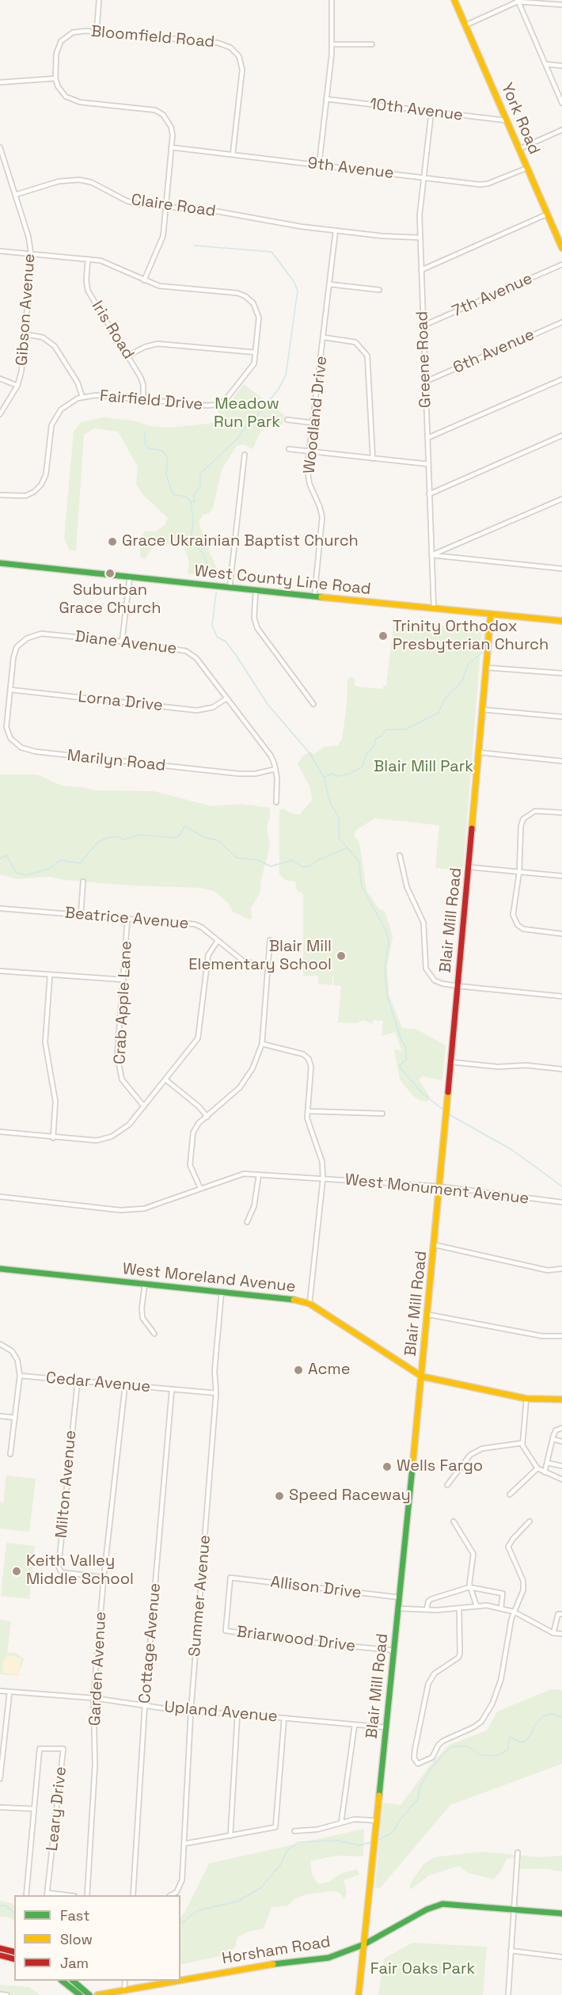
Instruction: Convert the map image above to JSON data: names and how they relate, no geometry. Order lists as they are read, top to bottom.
{
  "streets": {
    "main road": [
      "York Road",
      "West County Line Road",
      "Blair Mill Road",
      "West Moreland Avenue",
      "Horsham Road"
    ],
    "street": [
      "Bloomfield Road",
      "10th Avenue",
      "9th Avenue",
      "Claire Road",
      "7th Avenue",
      "Gibson Avenue",
      "Iris Road",
      "6th Avenue",
      "Greene Road",
      "Fairfield Drive",
      "Woodland Drive",
      "Diane Avenue",
      "Lorna Drive",
      "Marilyn Road",
      "Beatrice Avenue",
      "Crab Apple Lane",
      "West Monument Avenue",
      "Cedar Avenue",
      "Milton Avenue",
      "Allison Drive",
      "Summer Avenue",
      "Briarwood Drive",
      "Cottage Avenue",
      "Garden Avenue",
      "Upland Avenue",
      "Leary Drive"
    ]
  },
  "crossings": [
    ["Bloomfield Road", "9th Avenue"],
    ["10th Avenue", "York Road"],
    ["10th Avenue", "Greene Road"],
    ["York Road", "9th Avenue"],
    ["9th Avenue", "Greene Road"],
    ["Claire Road", "Gibson Avenue"],
    ["Claire Road", "Greene Road"],
    ["Claire Road", "Woodland Drive"],
    ["7th Avenue", "Greene Road"],
    ["Gibson Avenue", "Fairfield Drive"],
    ["Iris Road", "Fairfield Drive"],
    ["6th Avenue", "Greene Road"],
    ["Greene Road", "West County Line Road"],
    ["Woodland Drive", "West County Line Road"],
    ["West County Line Road", "Blair Mill Road"],
    ["Diane Avenue", "Lorna Drive"],
    ["Diane Avenue", "Marilyn Road"],
    ["Lorna Drive", "Marilyn Road"],
    ["Beatrice Avenue", "Crab Apple Lane"],
    ["Blair Mill Road", "West Monument Avenue"],
    ["Blair Mill Road", "West Moreland Avenue"],
    ["Blair Mill Road", "Allison Drive"],
    ["Blair Mill Road", "Briarwood Drive"],
    ["Blair Mill Road", "Upland Avenue"],
    ["Blair Mill Road", "Horsham Road"],
    ["West Monument Avenue", "West Moreland Avenue"],
    ["West Moreland Avenue", "Summer Avenue"],
    ["Cedar Avenue", "Milton Avenue"],
    ["Cedar Avenue", "Summer Avenue"],
    ["Cedar Avenue", "Cottage Avenue"],
    ["Cedar Avenue", "Garden Avenue"],
    ["Milton Avenue", "Garden Avenue"],
    ["Allison Drive", "Briarwood Drive"],
    ["Summer Avenue", "Upland Avenue"],
    ["Cottage Avenue", "Upland Avenue"],
    ["Garden Avenue", "Upland Avenue"]
  ],
  "parks": ["Meadow Run Park", "Blair Mill Park", "Fair Oaks Park"],
  "places": [
    "Grace Ukrainian Baptist Church",
    "Suburban Grace Church",
    "Trinity Orthodox Presbyterian Church",
    "Blair Mill Elementary School",
    "Acme",
    "Wells Fargo",
    "Speed Raceway",
    "Keith Valley Middle School"
  ],
  "legend": ["Fast", "Slow", "Jam"]
}
